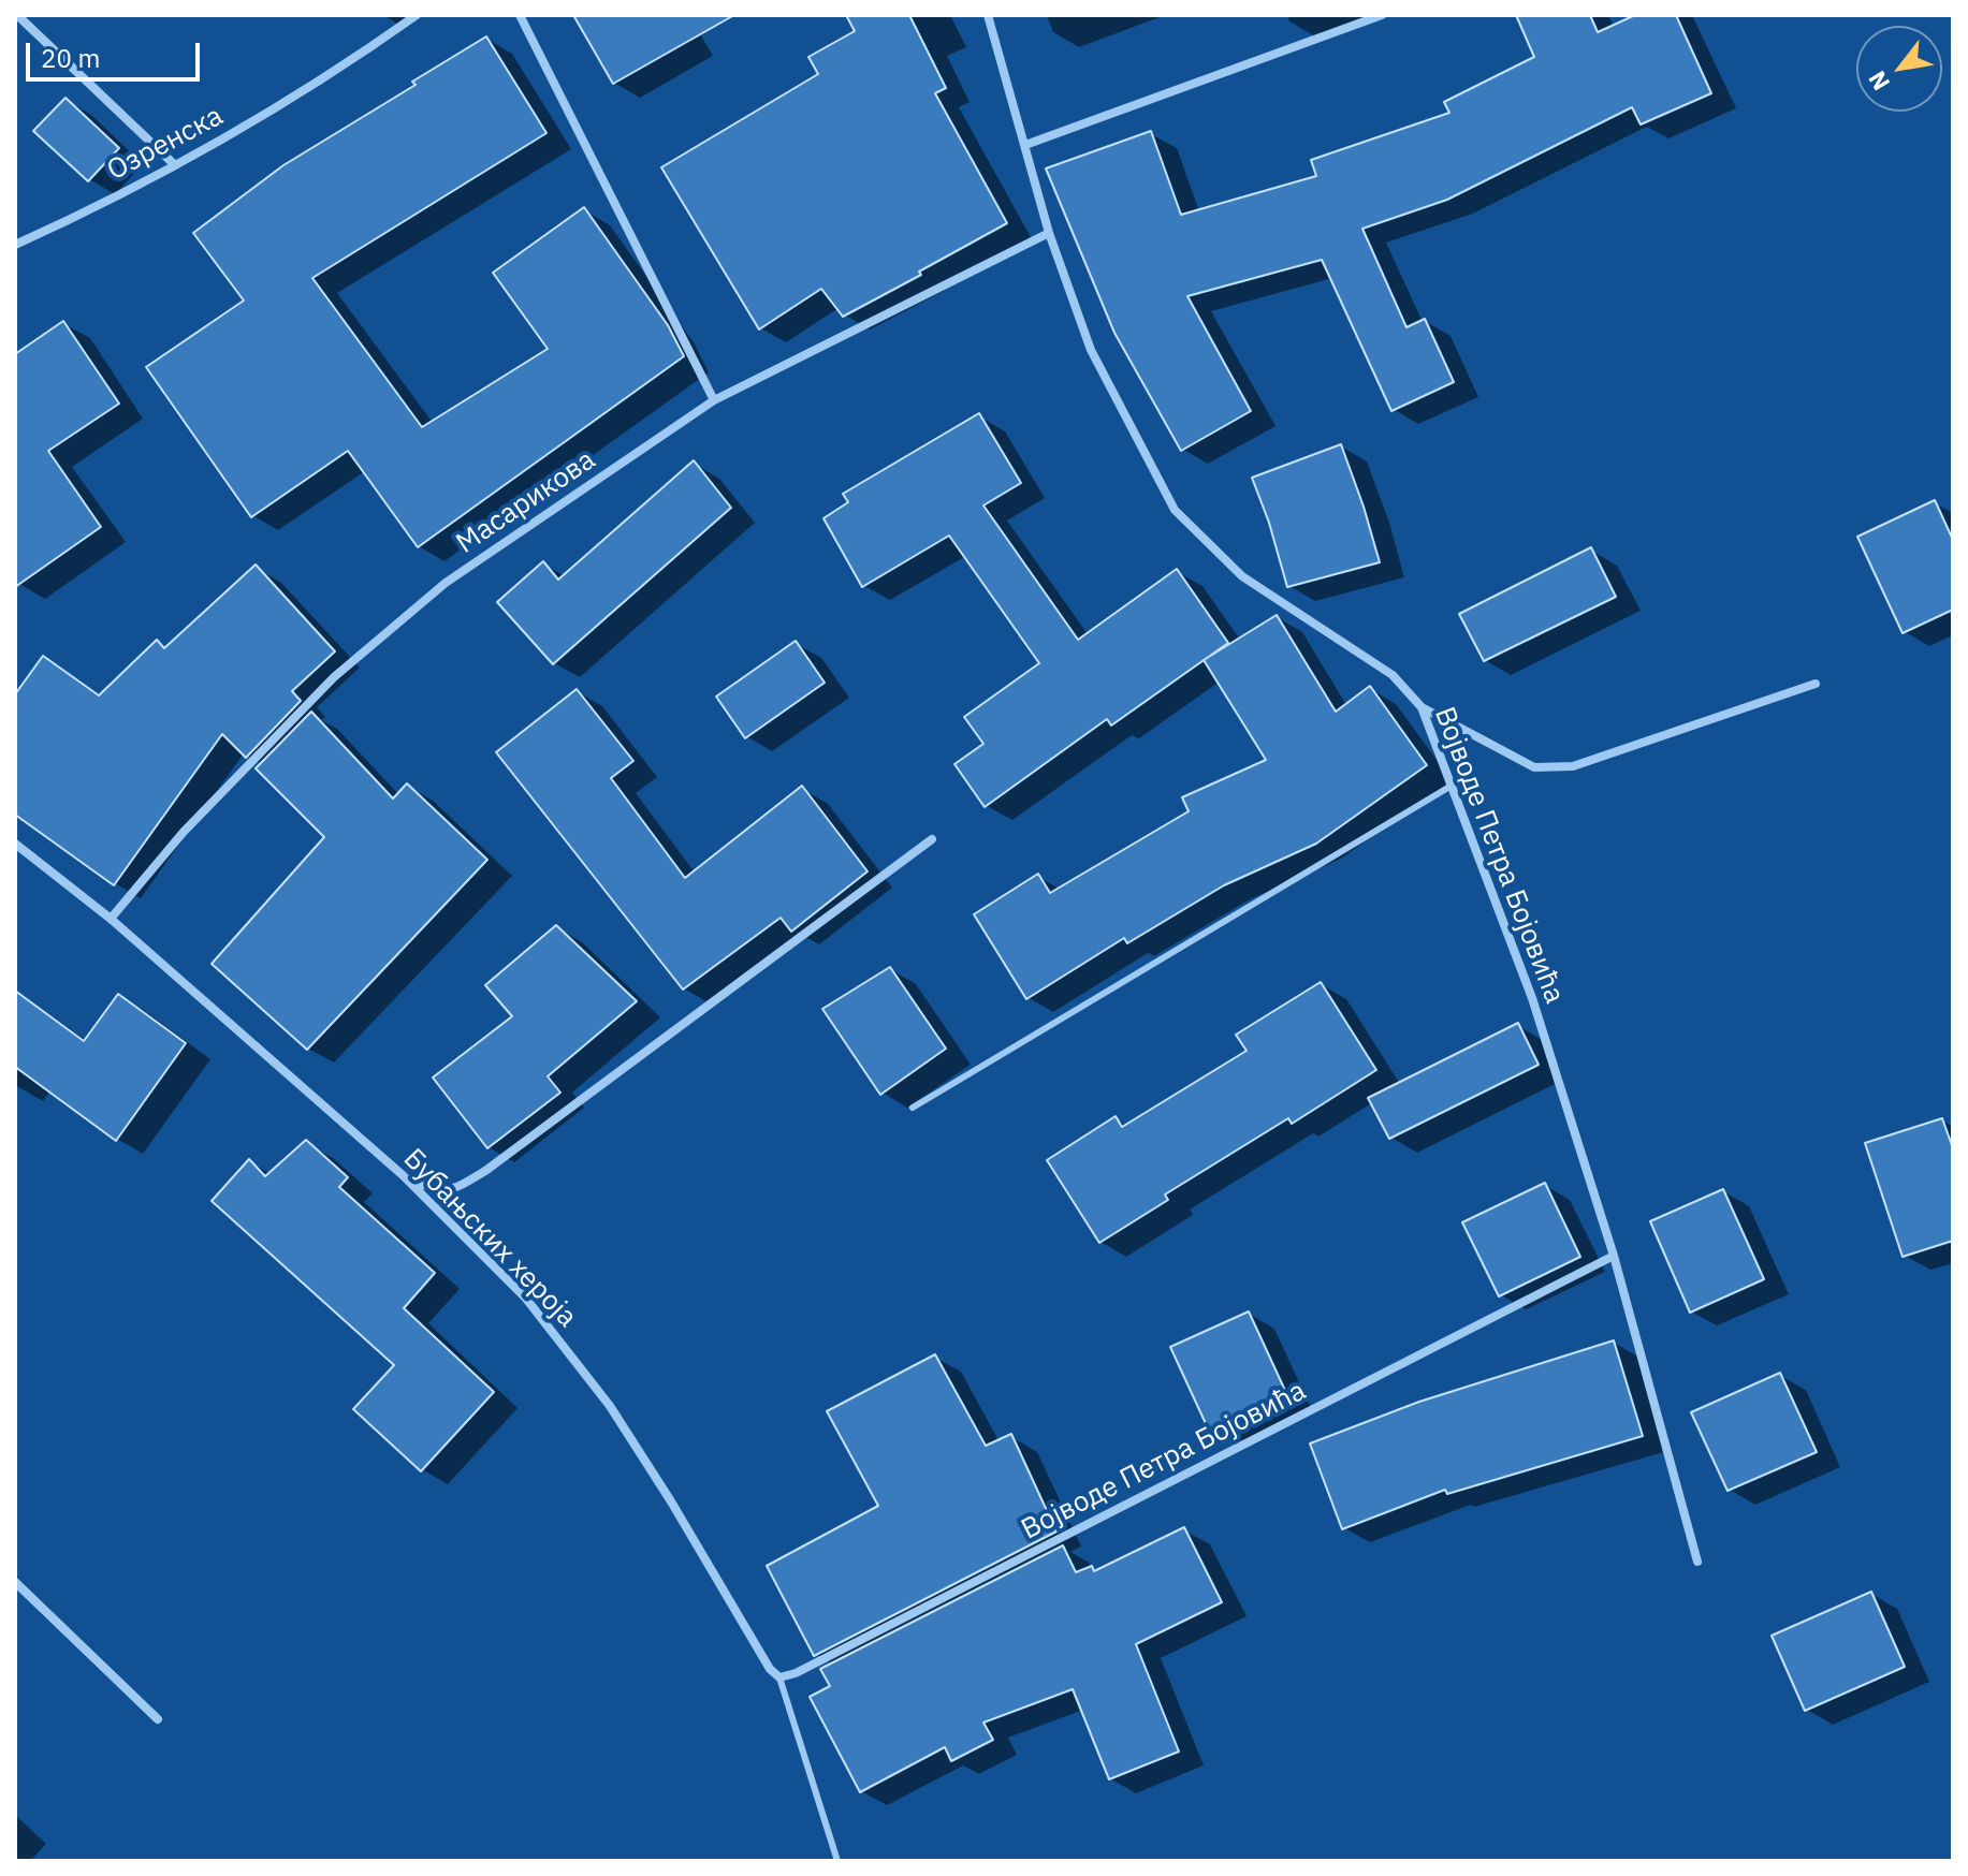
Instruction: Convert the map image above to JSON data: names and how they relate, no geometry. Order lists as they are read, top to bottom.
{
  "streets": {
    "street": [
      "Озренска",
      "Масарикова",
      "Војводе Петра Бојовића",
      "Бубањских хероја"
    ]
  },
  "crossings": [
    ["Масарикова", "Војводе Петра Бојовића"],
    ["Масарикова", "Бубањских хероја"],
    ["Војводе Петра Бојовића", "Бубањских хероја"]
  ],
  "scale_bar": "20 m",
  "north": "bottom left"
}
